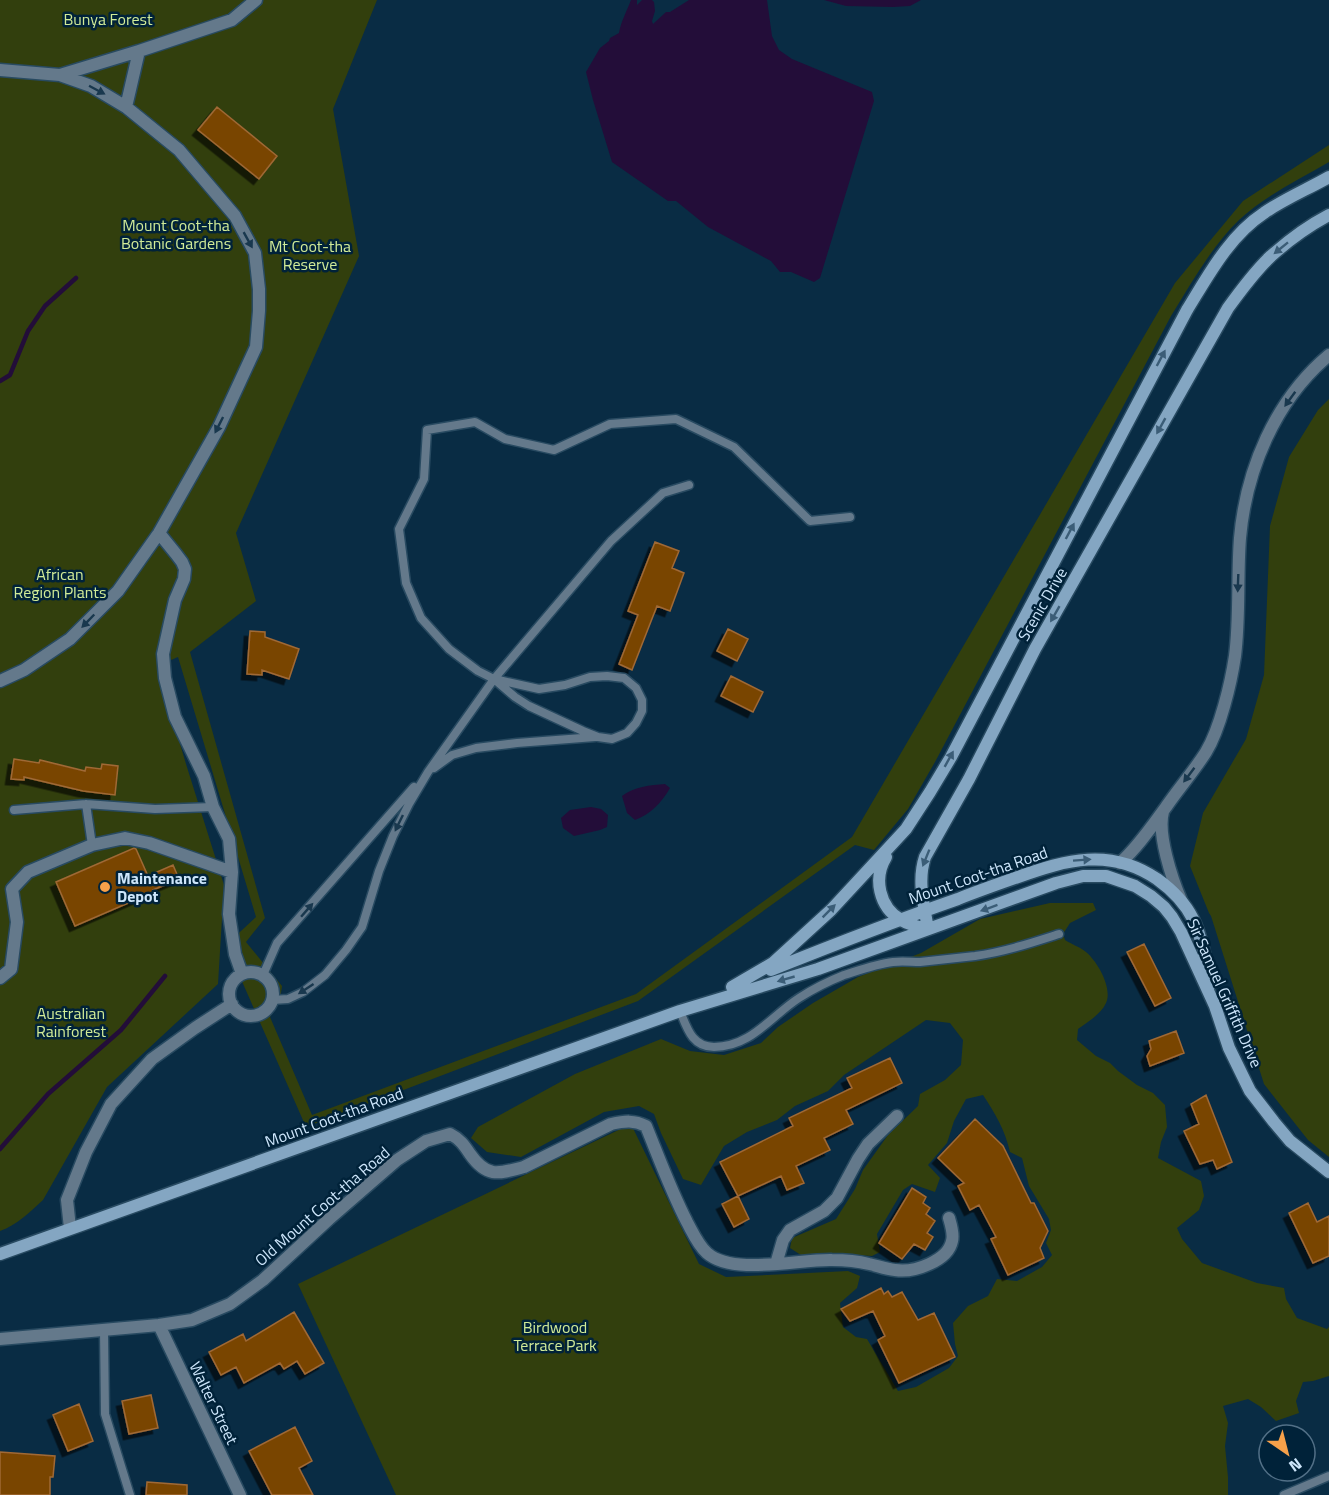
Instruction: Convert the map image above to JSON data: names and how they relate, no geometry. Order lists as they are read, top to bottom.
{
  "streets": {
    "main road": ["Scenic Drive", "Mount Coot-tha Road", "Sir Samuel Griffith Drive"],
    "street": ["Old Mount Coot-tha Road", "Walter Street"]
  },
  "crossings": [
    ["Scenic Drive", "Mount Coot-tha Road"],
    ["Scenic Drive", "Sir Samuel Griffith Drive"],
    ["Mount Coot-tha Road", "Sir Samuel Griffith Drive"],
    ["Old Mount Coot-tha Road", "Walter Street"]
  ],
  "parks": [
    "Bunya Forest",
    "Mount Coot-tha Botanic Gardens",
    "Mt Coot-tha Reserve",
    "African Region Plants",
    "Australian Rainforest",
    "Birdwood Terrace Park"
  ],
  "places": ["Maintenance Depot"],
  "north": "bottom right"
}
